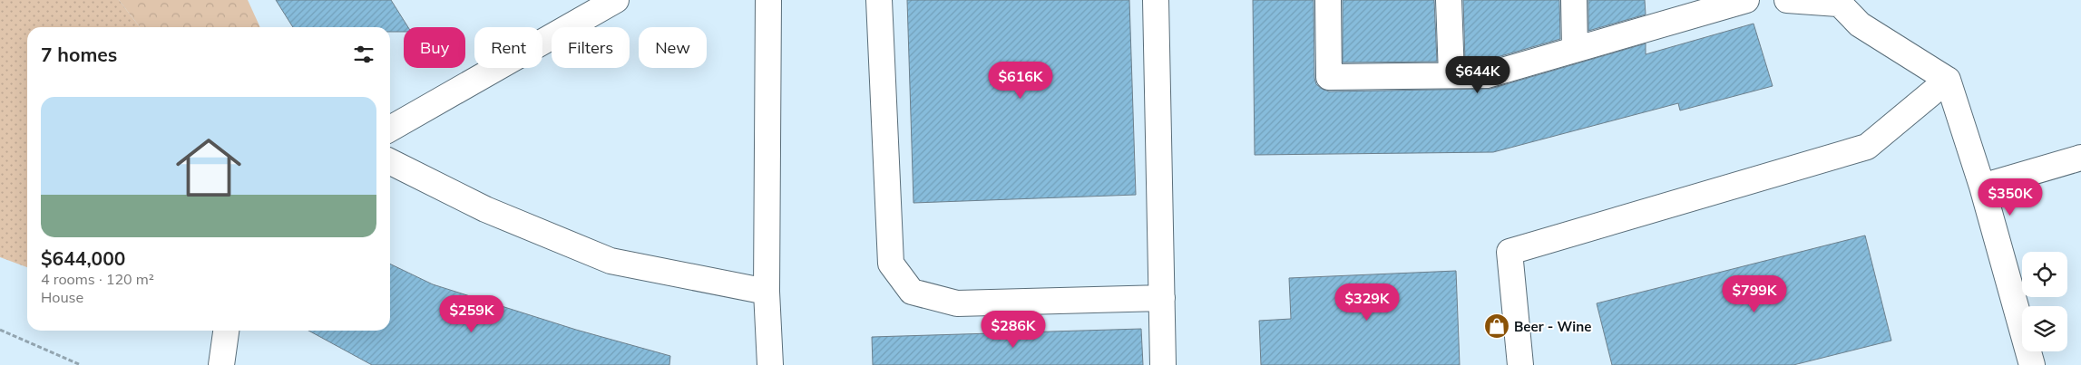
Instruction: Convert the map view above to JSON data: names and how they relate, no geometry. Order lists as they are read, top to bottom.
{
  "places": {
    "shop": ["Beer - Wine"]
  },
  "page": {
    "chip": [
      "Buy",
      "Rent",
      "Filters",
      "New"
    ],
    "heading": "7 homes",
    "price": [
      "$644K",
      "$616K",
      "$350K",
      "$799K",
      "$329K",
      "$259K",
      "$286K"
    ],
    "list": [
      {
        "name": "$644,000",
        "note": "4 rooms · 120 m² · House"
      }
    ]
  }
}
